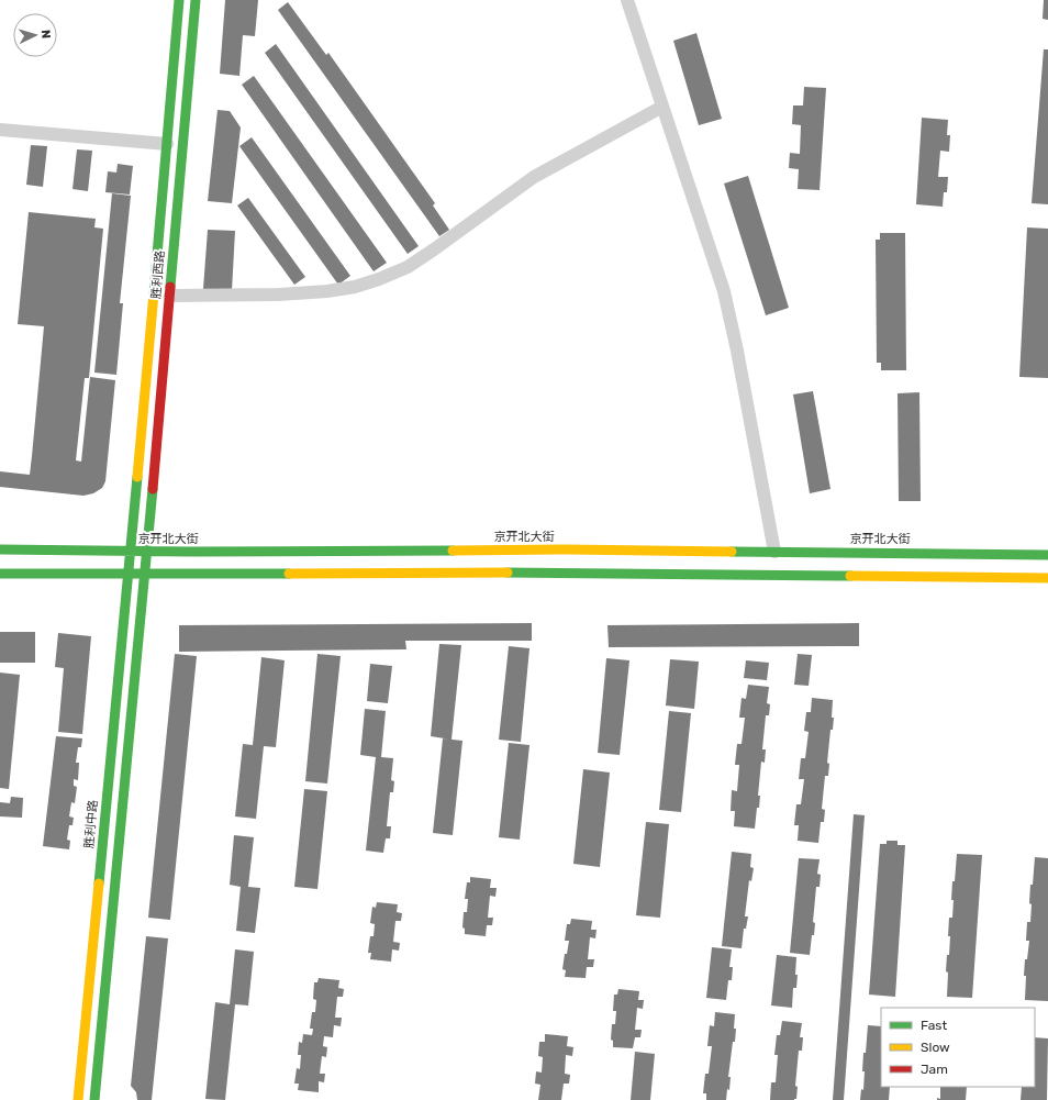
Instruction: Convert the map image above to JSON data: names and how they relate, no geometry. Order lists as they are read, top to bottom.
{
  "streets": {
    "street": ["胜利西路", "京开北大街", "胜利中路"]
  },
  "crossings": [
    ["胜利西路", "京开北大街"],
    ["胜利西路", "胜利中路"],
    ["京开北大街", "胜利中路"]
  ],
  "legend": ["Fast", "Slow", "Jam"],
  "north": "right"
}
